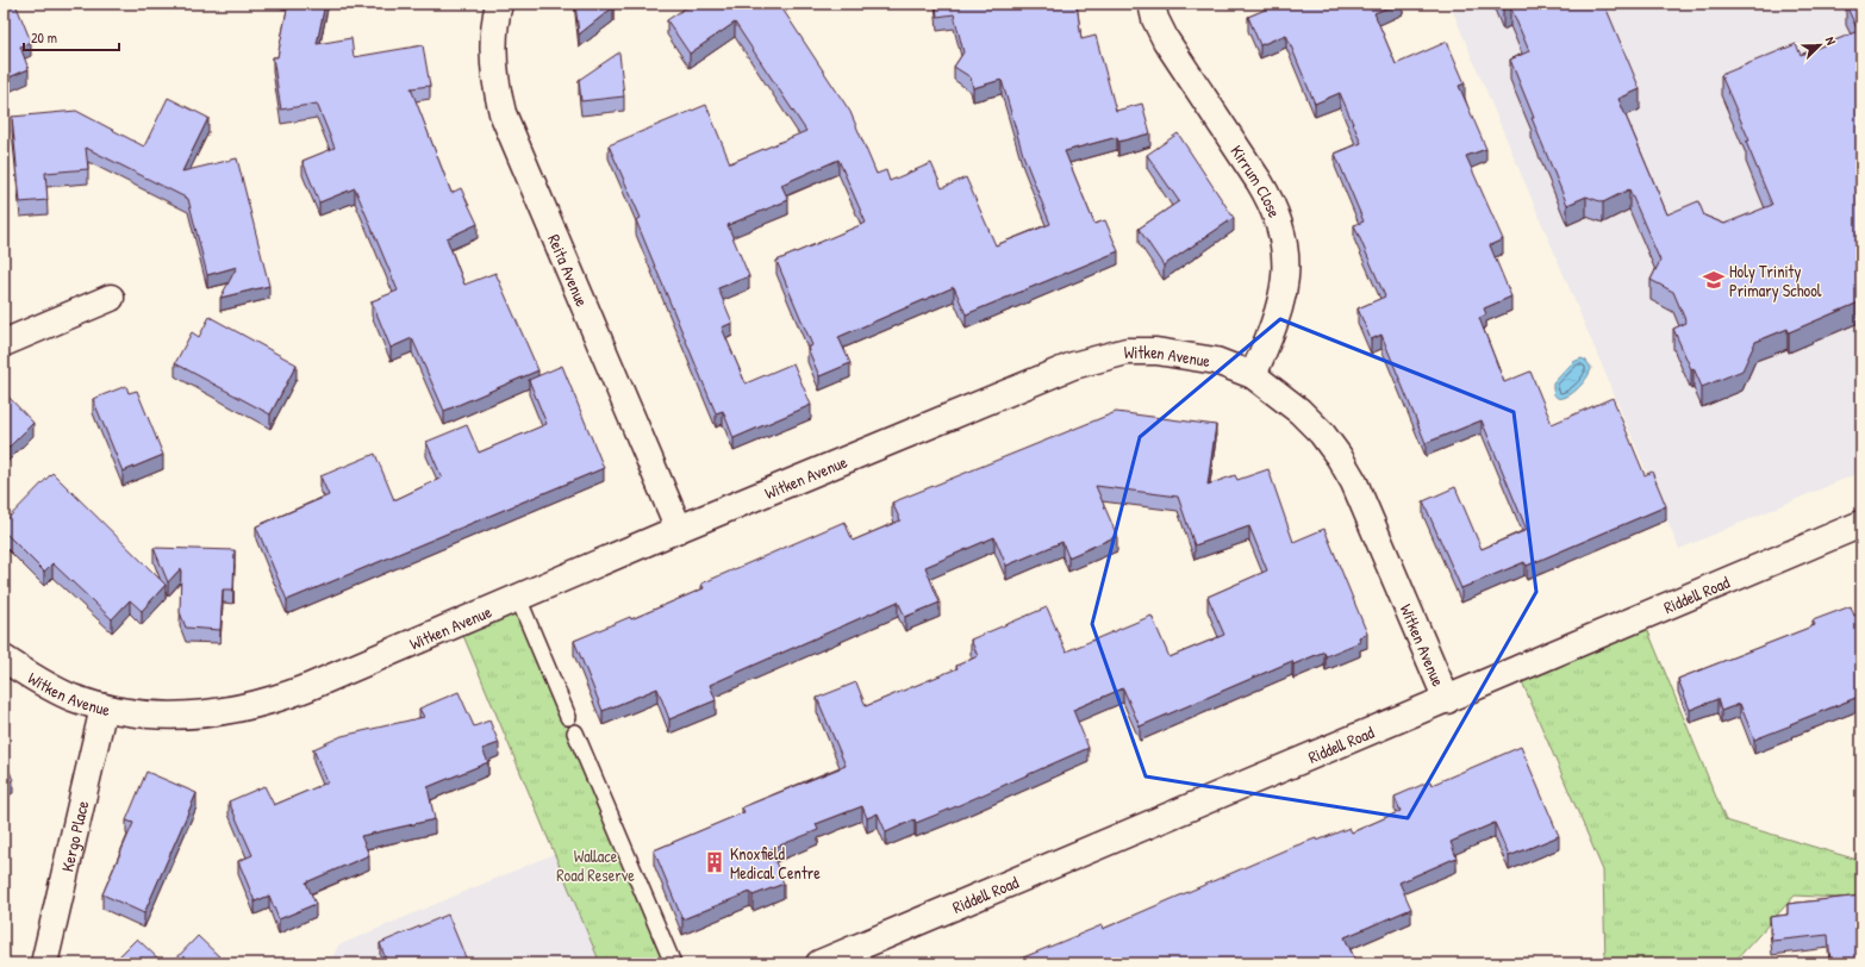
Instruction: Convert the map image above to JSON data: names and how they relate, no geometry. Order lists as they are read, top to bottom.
{
  "streets": {
    "street": [
      "Kirrum Close",
      "Reita Avenue",
      "Witken Avenue",
      "Riddell Road",
      "Kergo Place"
    ]
  },
  "crossings": [
    ["Kirrum Close", "Witken Avenue"],
    ["Reita Avenue", "Witken Avenue"],
    ["Witken Avenue", "Riddell Road"],
    ["Witken Avenue", "Kergo Place"]
  ],
  "parks": ["Wallace Road Reserve"],
  "places": {
    "school or university": ["Holy Trinity Primary School"],
    "building": ["Knoxfield Medical Centre"]
  },
  "scale_bar": "20 m",
  "north": "top right"
}
